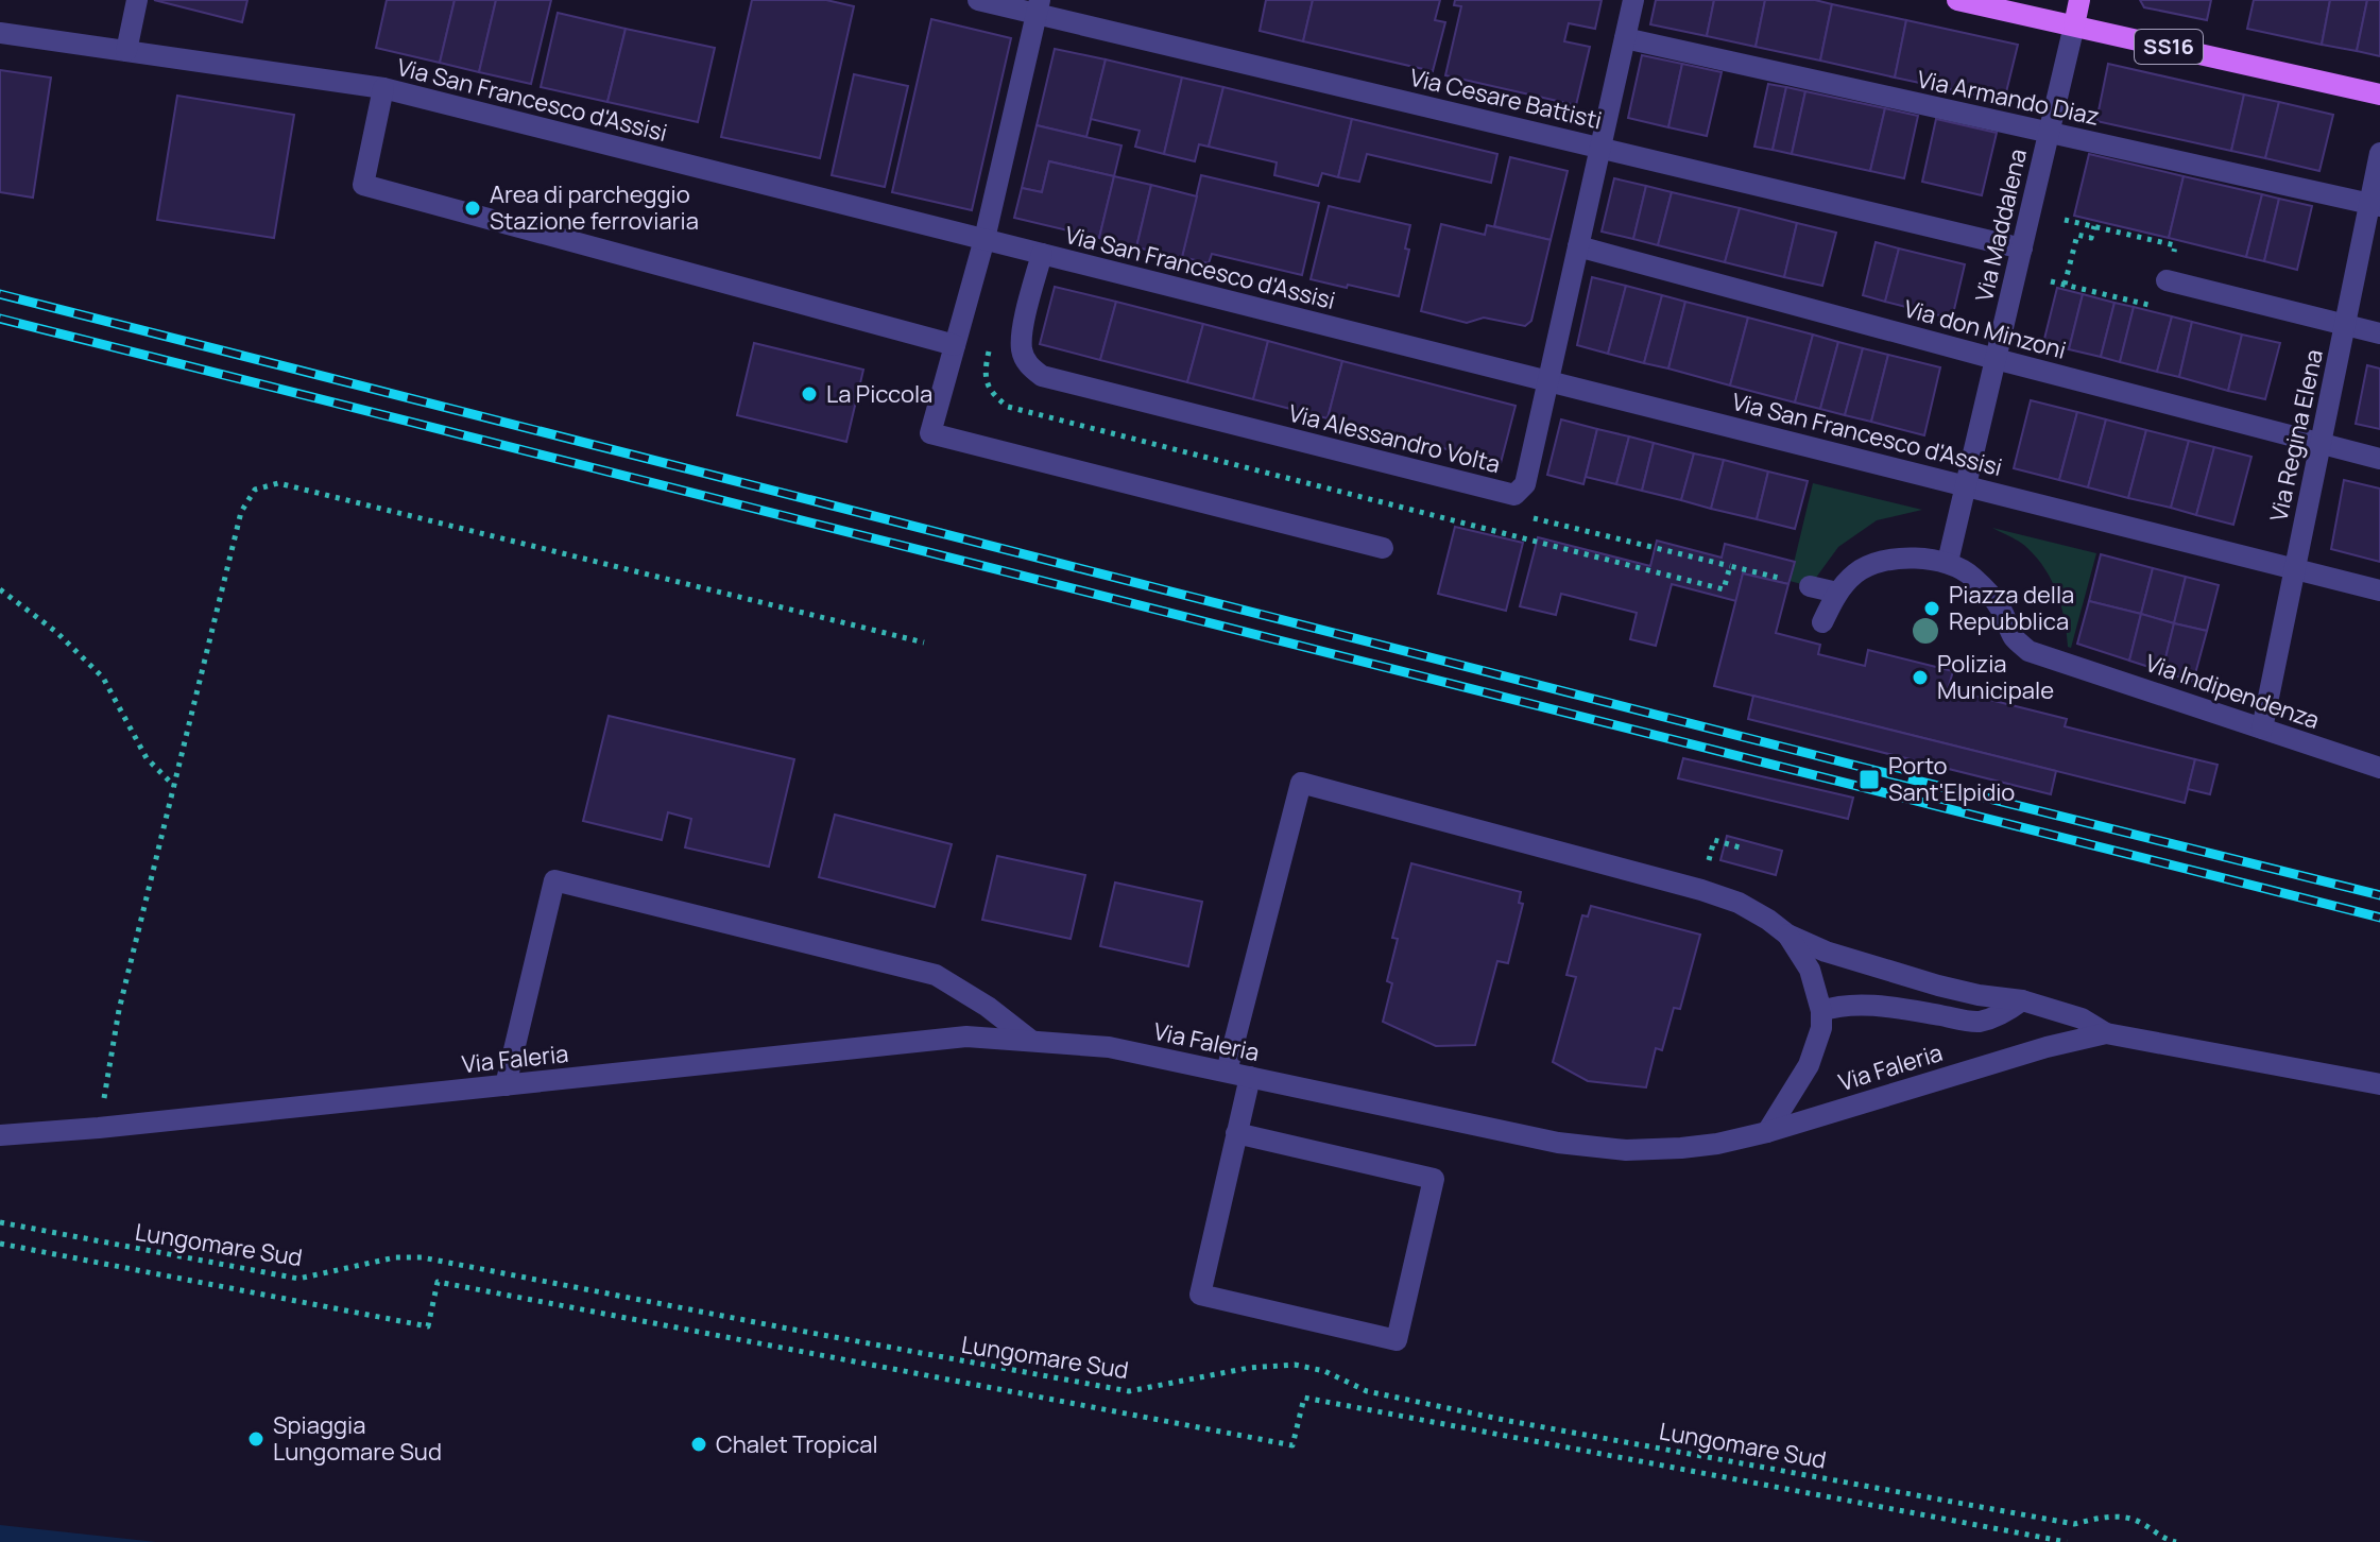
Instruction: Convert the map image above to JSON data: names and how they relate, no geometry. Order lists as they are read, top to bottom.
{
  "streets": {
    "main road": ["SS16"],
    "street": [
      "Via Armando Diaz",
      "Via Cesare Battisti",
      "Via San Francesco d'Assisi",
      "Via Maddalena",
      "Via don Minzoni",
      "Via Regina Elena",
      "Via Alessandro Volta",
      "Via Indipendenza",
      "Via Faleria"
    ],
    "path": ["Lungomare Sud"]
  },
  "crossings": [
    ["SS16", "Via Maddalena"],
    ["Via Armando Diaz", "Via Maddalena"],
    ["Via Armando Diaz", "Via Regina Elena"],
    ["Via Armando Diaz", "Via Alessandro Volta"],
    ["Via Cesare Battisti", "Via Maddalena"],
    ["Via Cesare Battisti", "Via Alessandro Volta"],
    ["Via San Francesco d'Assisi", "Via Maddalena"],
    ["Via San Francesco d'Assisi", "Via Regina Elena"],
    ["Via San Francesco d'Assisi", "Via Alessandro Volta"],
    ["Via Maddalena", "Via don Minzoni"],
    ["Via Maddalena", "Via Indipendenza"],
    ["Via don Minzoni", "Via Regina Elena"],
    ["Via don Minzoni", "Via Alessandro Volta"],
    ["Via Regina Elena", "Via Indipendenza"]
  ],
  "places": {
    "other": [
      "Area di parcheggio Stazione ferroviaria",
      "La Piccola",
      "Piazza della Repubblica",
      "Polizia Municipale",
      "Spiaggia Lungomare Sud",
      "Chalet Tropical"
    ],
    "transit": ["Porto Sant'Elpidio"]
  }
}
